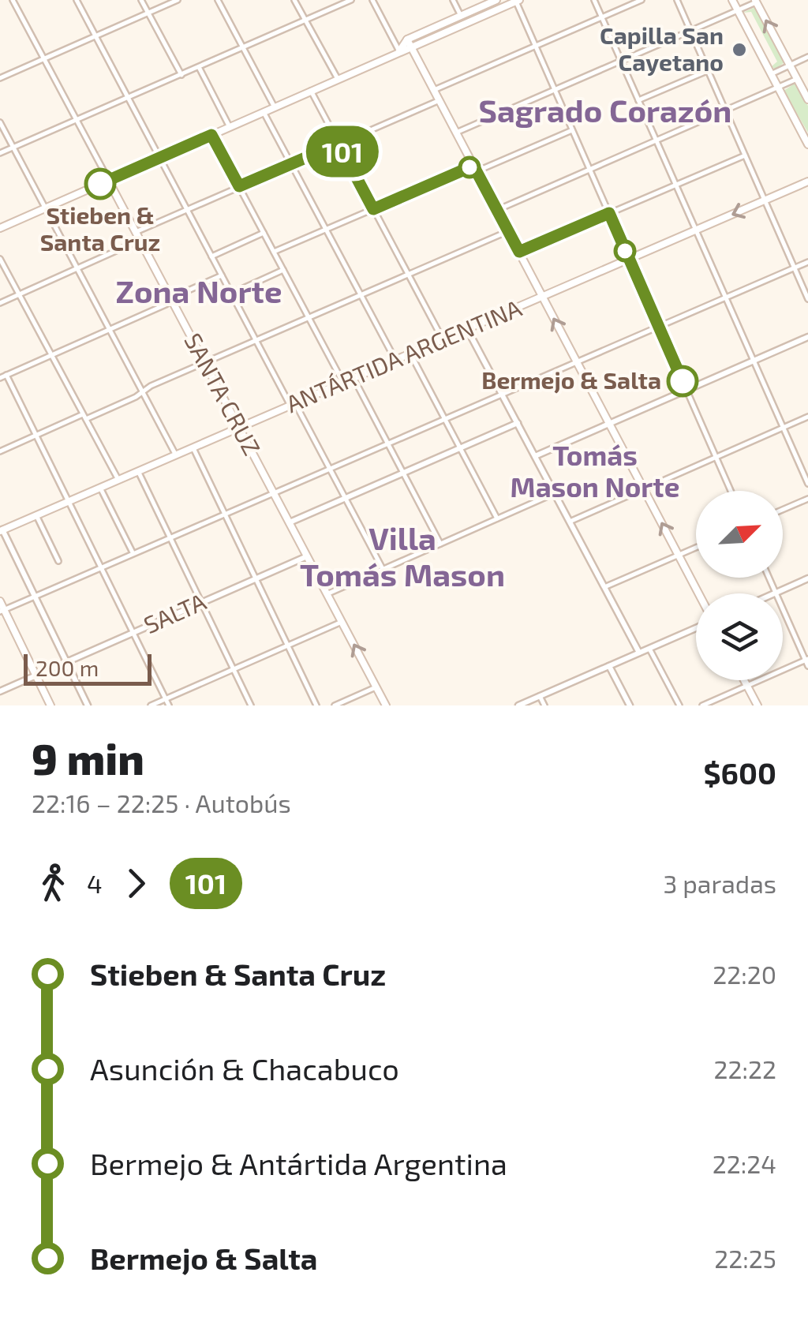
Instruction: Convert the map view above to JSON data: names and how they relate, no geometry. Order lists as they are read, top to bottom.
{
  "streets": {
    "main road": ["ANTÁRTIDA ARGENTINA", "SANTA CRUZ"],
    "street": ["SALTA"]
  },
  "crossings": [
    ["ANTÁRTIDA ARGENTINA", "SANTA CRUZ"],
    ["SANTA CRUZ", "SALTA"]
  ],
  "districts": [
    "Sagrado Corazón",
    "Zona Norte",
    "Tomás Mason Norte",
    "Villa Tomás Mason"
  ],
  "places": ["Capilla San Cayetano", "Stieben & Santa Cruz", "Bermejo & Salta"],
  "lines": ["bus line 101"],
  "scale_bar": "200 m",
  "north": "top right",
  "page": {
    "on_map": "101",
    "scale": "200 m",
    "heading": ["9 min", "22:16 – 22:25 · Autobús", "$600"],
    "legs": ["4", "101", "3 paradas"],
    "list": [
      {
        "name": "Stieben & Santa Cruz",
        "value": "22:20"
      },
      {
        "name": "Asunción & Chacabuco",
        "value": "22:22"
      },
      {
        "name": "Bermejo & Antártida Argentina",
        "value": "22:24"
      },
      {
        "name": "Bermejo & Salta",
        "value": "22:25"
      }
    ]
  }
}
